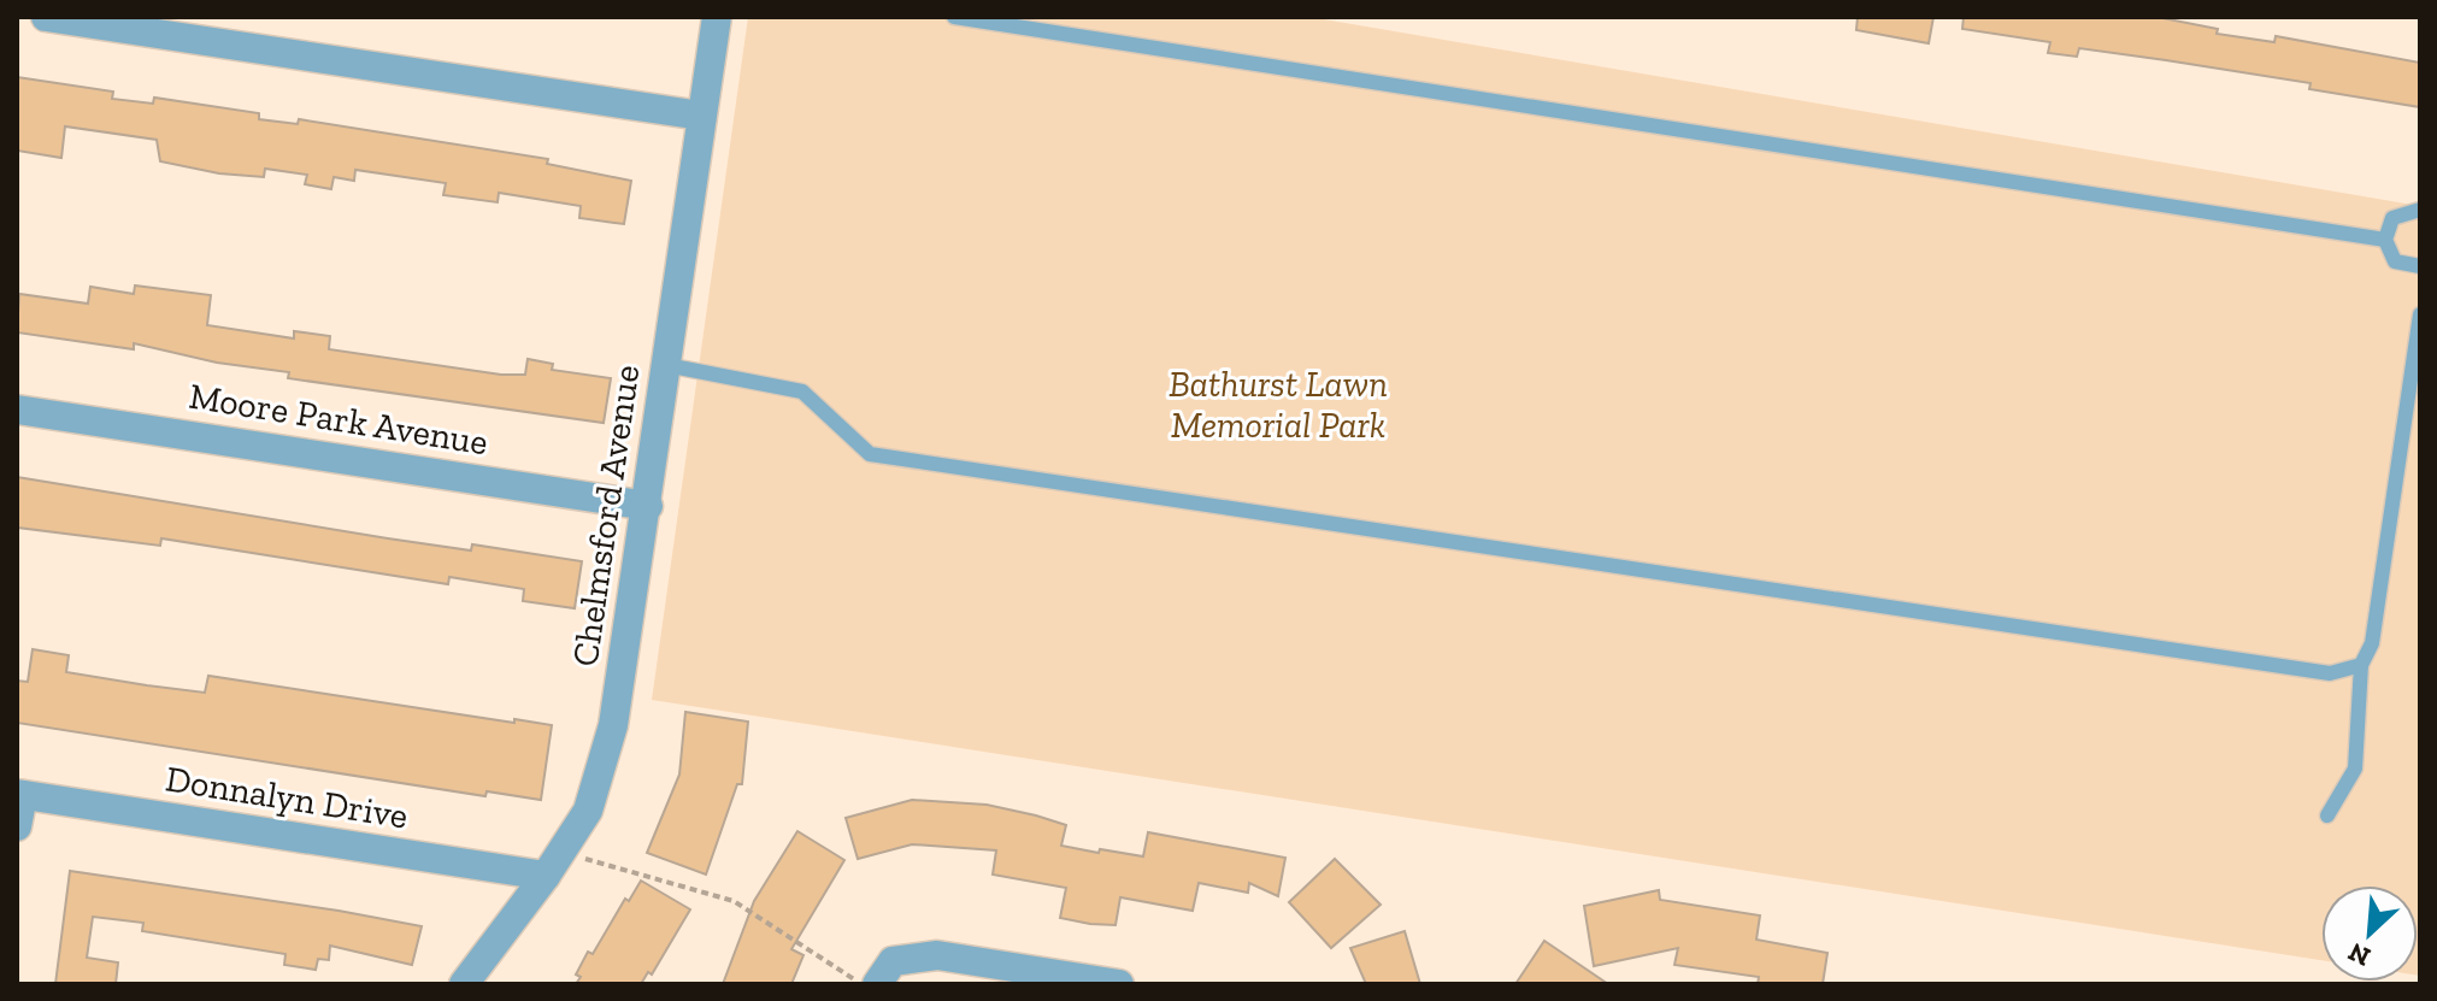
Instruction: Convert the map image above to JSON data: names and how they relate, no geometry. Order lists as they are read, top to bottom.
{
  "streets": {
    "street": ["Moore Park Avenue", "Chelmsford Avenue", "Donnalyn Drive"]
  },
  "crossings": [
    ["Moore Park Avenue", "Chelmsford Avenue"],
    ["Chelmsford Avenue", "Donnalyn Drive"]
  ],
  "parks": ["Bathurst Lawn Memorial Park"],
  "north": "bottom left"
}
